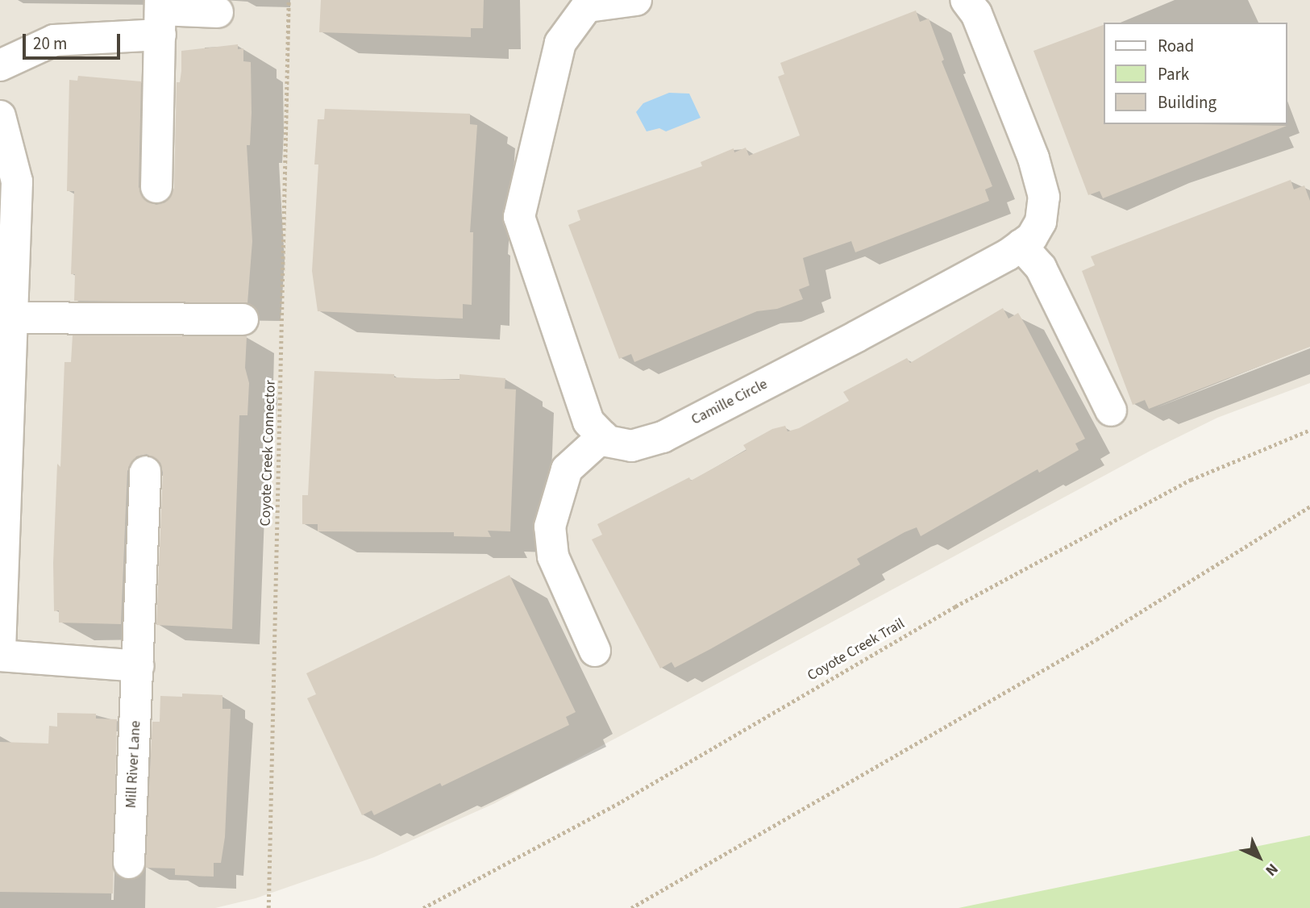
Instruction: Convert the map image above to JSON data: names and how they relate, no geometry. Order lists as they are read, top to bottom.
{
  "streets": {
    "street": ["Camille Circle", "Mill River Lane"],
    "path": ["Coyote Creek Connector", "Coyote Creek Trail"]
  },
  "legend": ["Road", "Park", "Building"],
  "scale_bar": "20 m",
  "north": "bottom right"
}
